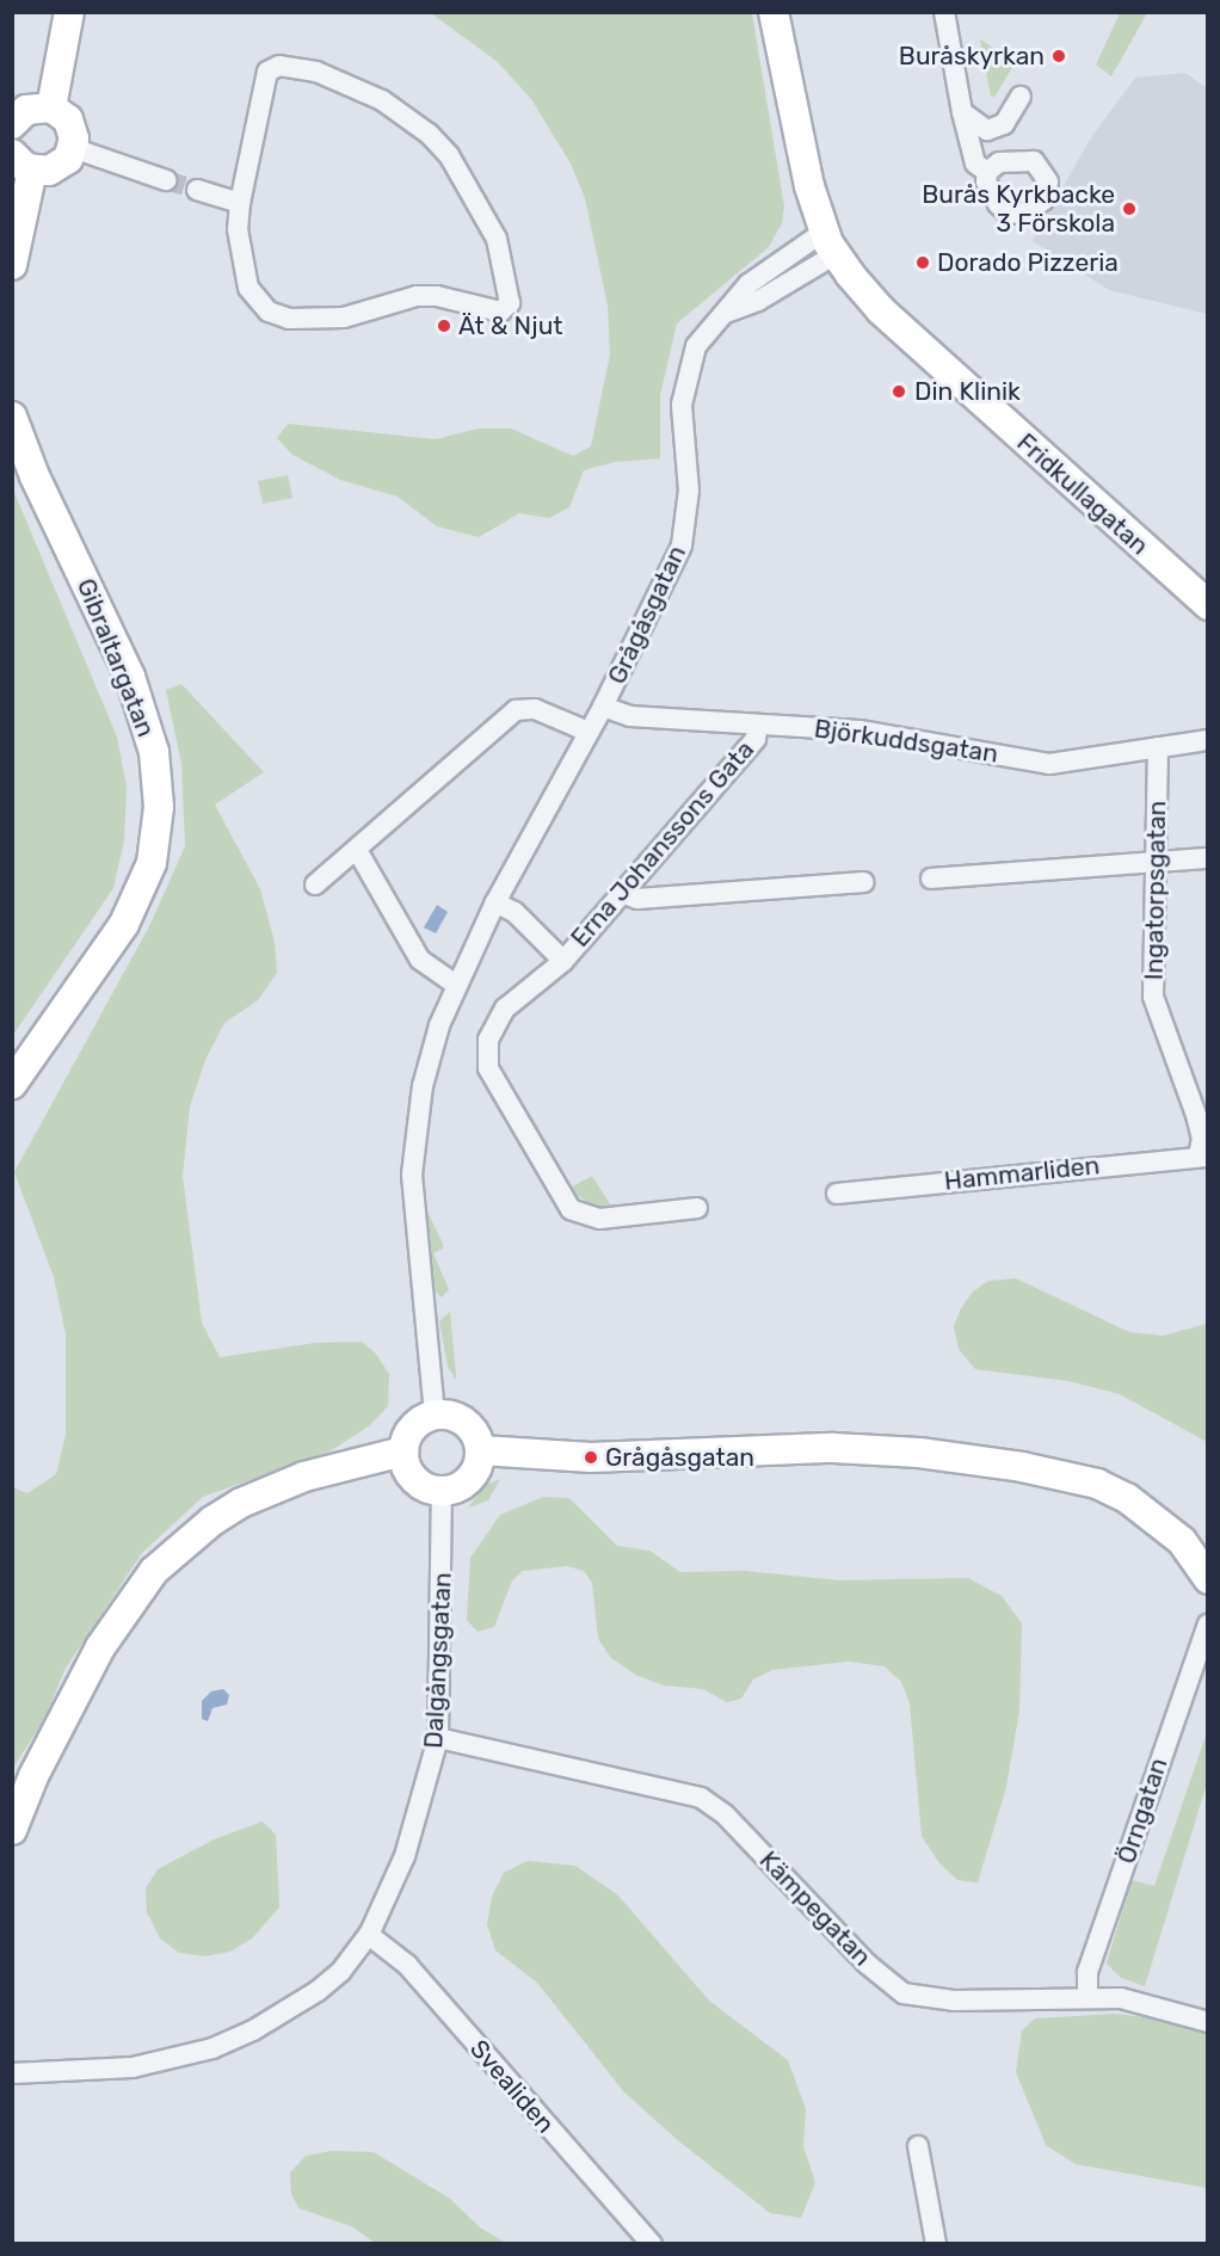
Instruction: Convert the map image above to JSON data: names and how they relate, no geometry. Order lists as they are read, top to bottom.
{
  "streets": {
    "street": [
      "Fridkullagatan",
      "Grågåsgatan",
      "Gibraltargatan",
      "Björkuddsgatan",
      "Erna Johanssons Gata",
      "Ingatorpsgatan",
      "Hammarliden",
      "Dalgångsgatan",
      "Örngatan",
      "Kämpegatan",
      "Svealiden"
    ]
  },
  "crossings": [
    ["Fridkullagatan", "Grågåsgatan"],
    ["Grågåsgatan", "Björkuddsgatan"],
    ["Grågåsgatan", "Dalgångsgatan"],
    ["Björkuddsgatan", "Erna Johanssons Gata"],
    ["Björkuddsgatan", "Ingatorpsgatan"],
    ["Ingatorpsgatan", "Hammarliden"],
    ["Dalgångsgatan", "Kämpegatan"],
    ["Dalgångsgatan", "Svealiden"],
    ["Örngatan", "Kämpegatan"]
  ],
  "places": [
    "Buråskyrkan",
    "Burås Kyrkbacke 3 Förskola",
    "Dorado Pizzeria",
    "Ät & Njut",
    "Din Klinik",
    "Grågåsgatan"
  ]
}
